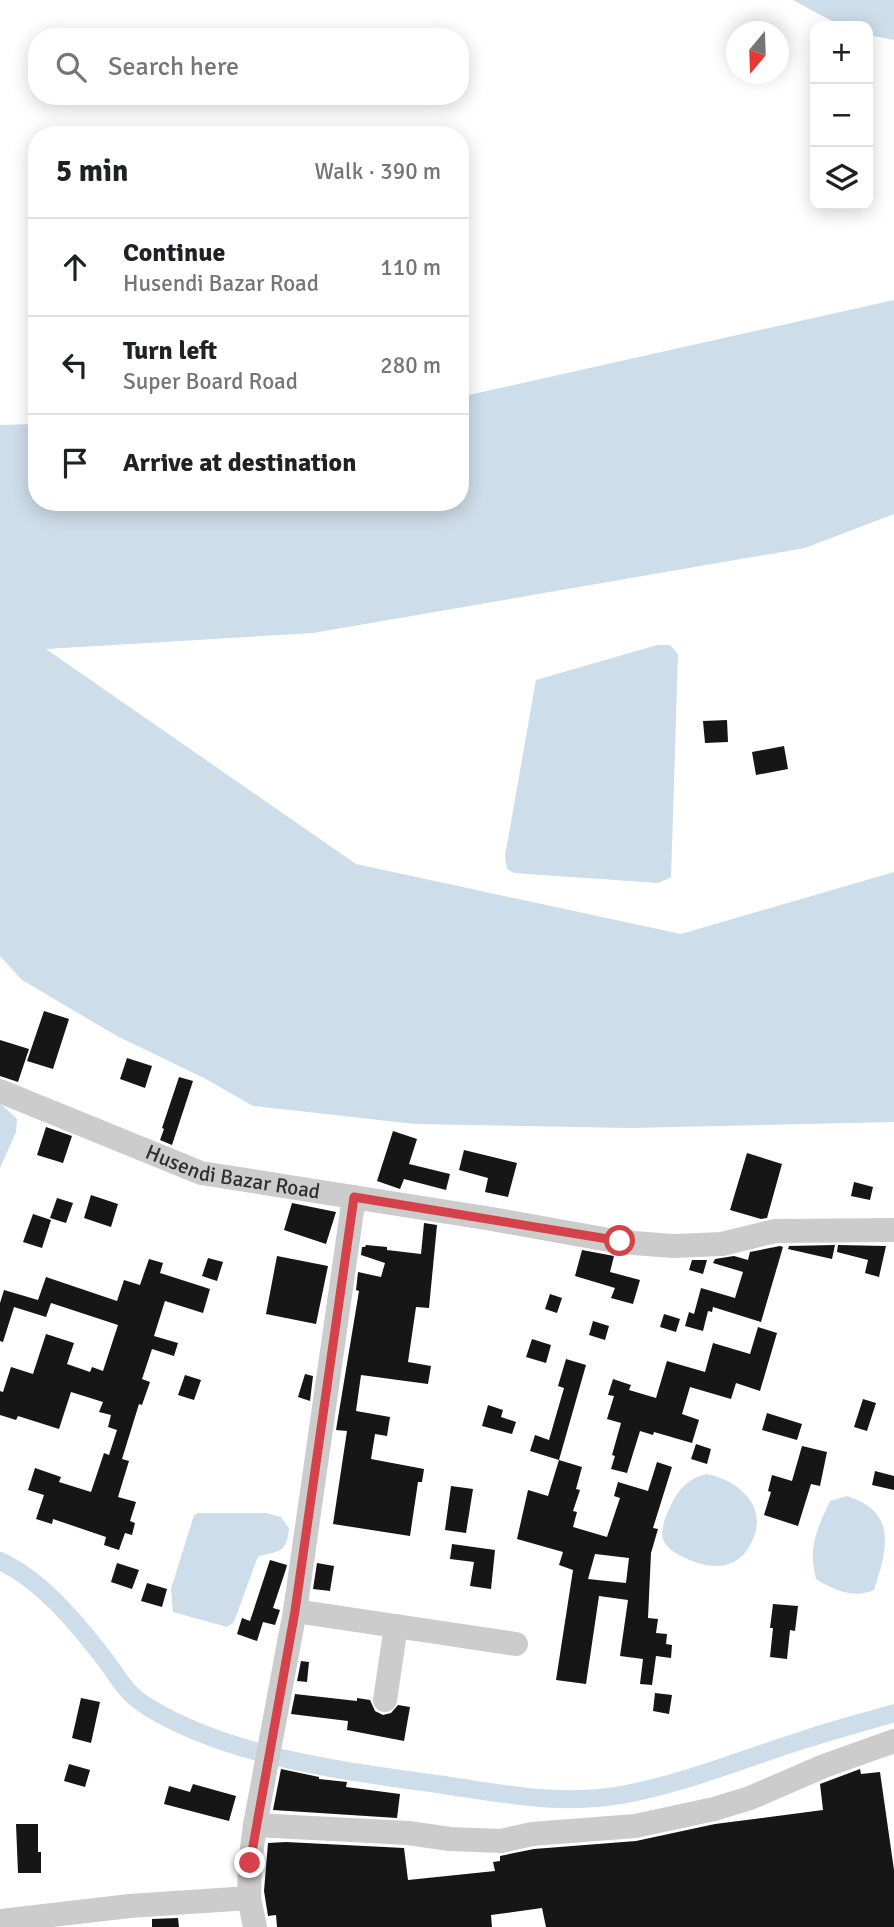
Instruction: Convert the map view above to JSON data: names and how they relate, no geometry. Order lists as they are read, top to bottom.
{
  "streets": {
    "street": ["Husendi Bazar Road"]
  },
  "north": "bottom",
  "page": {
    "map_buttons": ["+", "−"],
    "search": "Search here",
    "heading": ["5 min", "Walk · 390 m"],
    "list": [
      ["Continue", "Husendi Bazar Road", "110 m"],
      ["Turn left", "Super Board Road", "280 m"],
      "Arrive at destination"
    ]
  }
}
